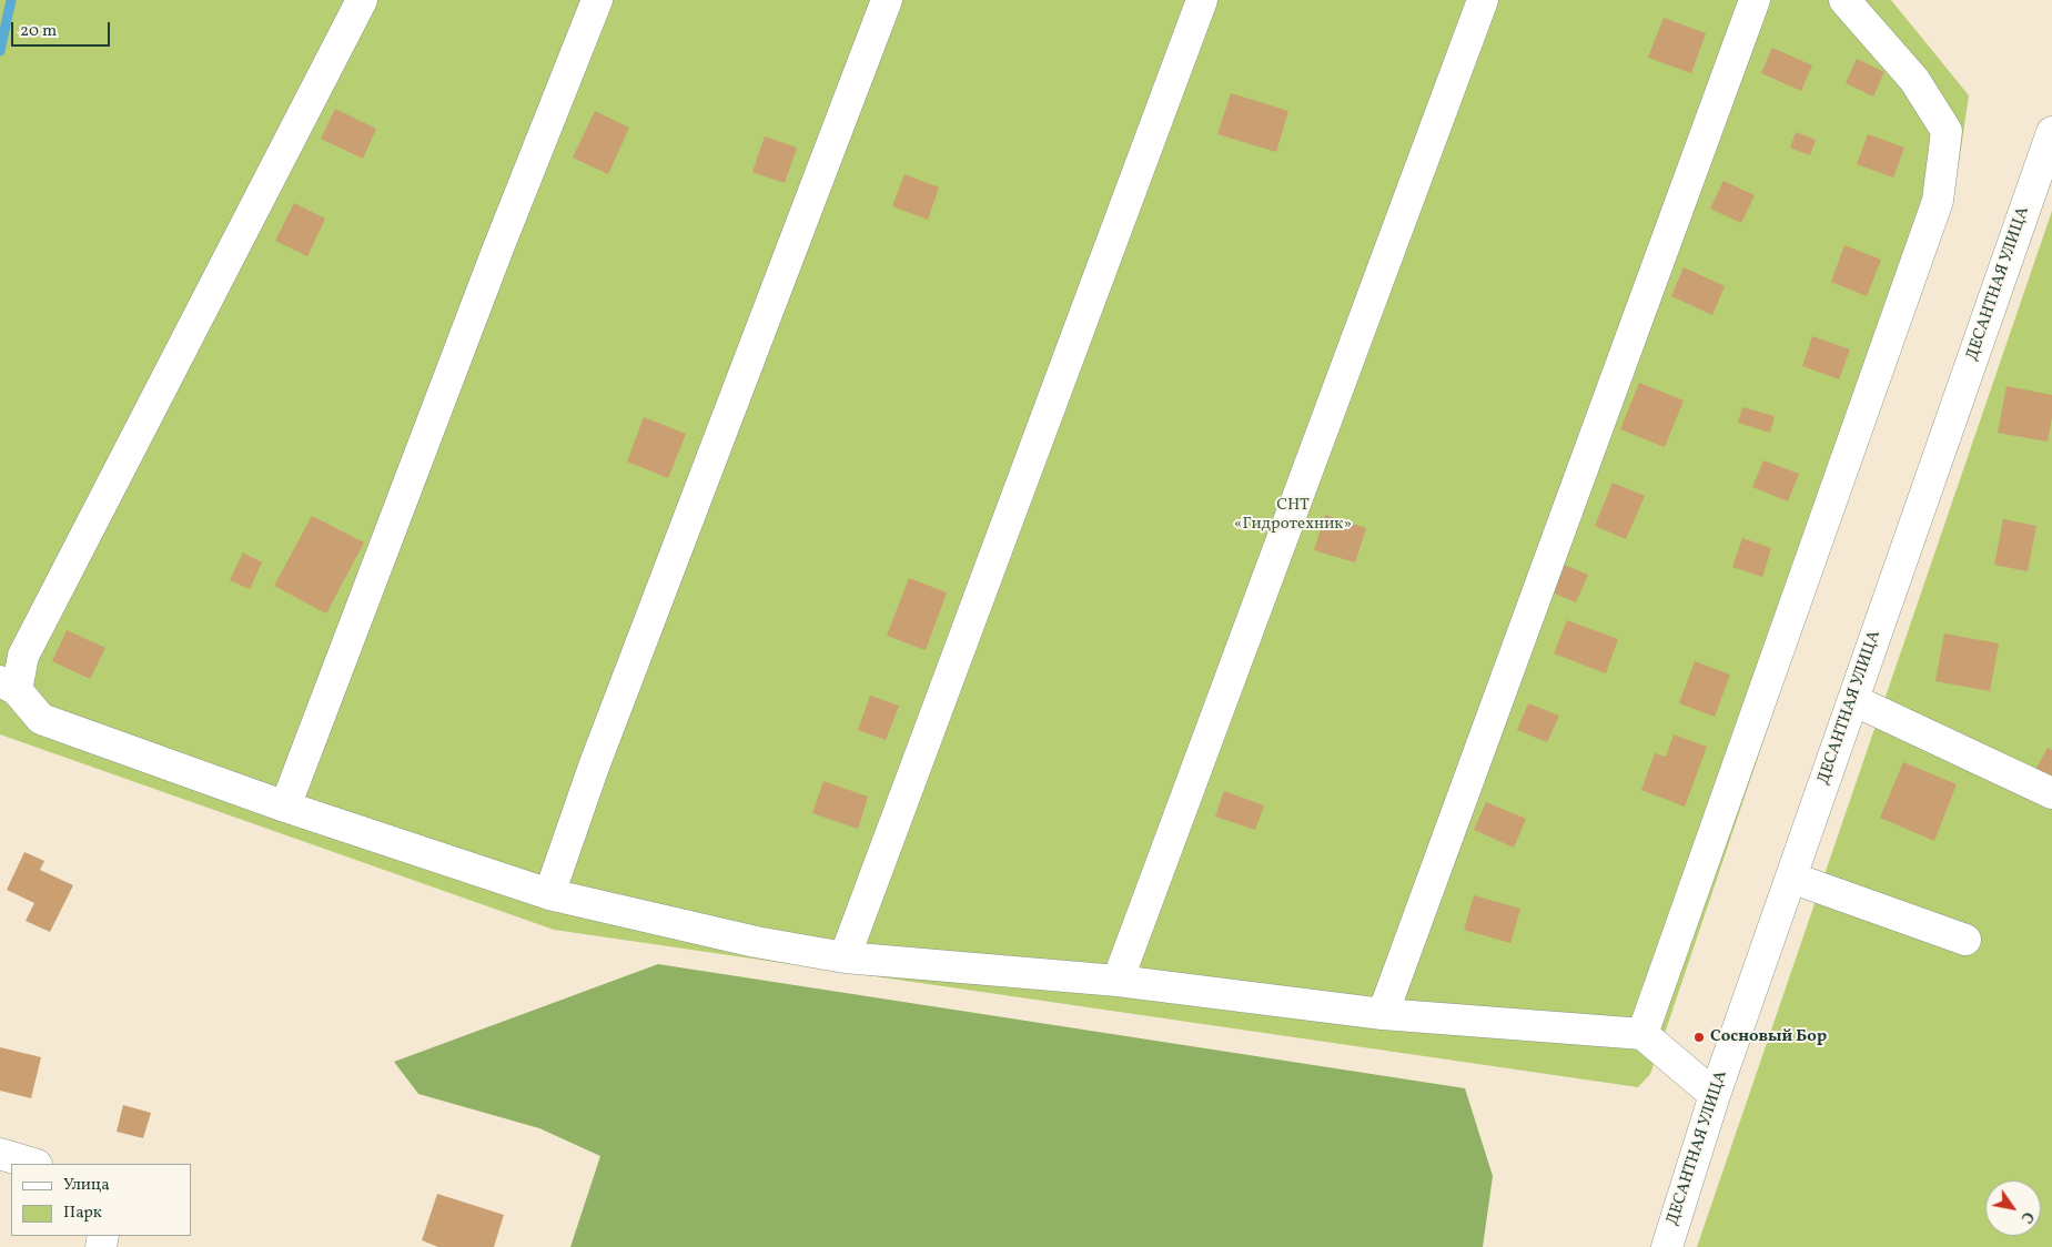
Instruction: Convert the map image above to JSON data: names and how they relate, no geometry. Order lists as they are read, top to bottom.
{
  "streets": {
    "street": ["ДЕСАНТНАЯ УЛИЦА"]
  },
  "parks": ["СНТ «Гидротехник»"],
  "places": ["Сосновый Бор"],
  "legend": ["Улица", "Парк"],
  "scale_bar": "20 m",
  "north": "bottom right"
}
